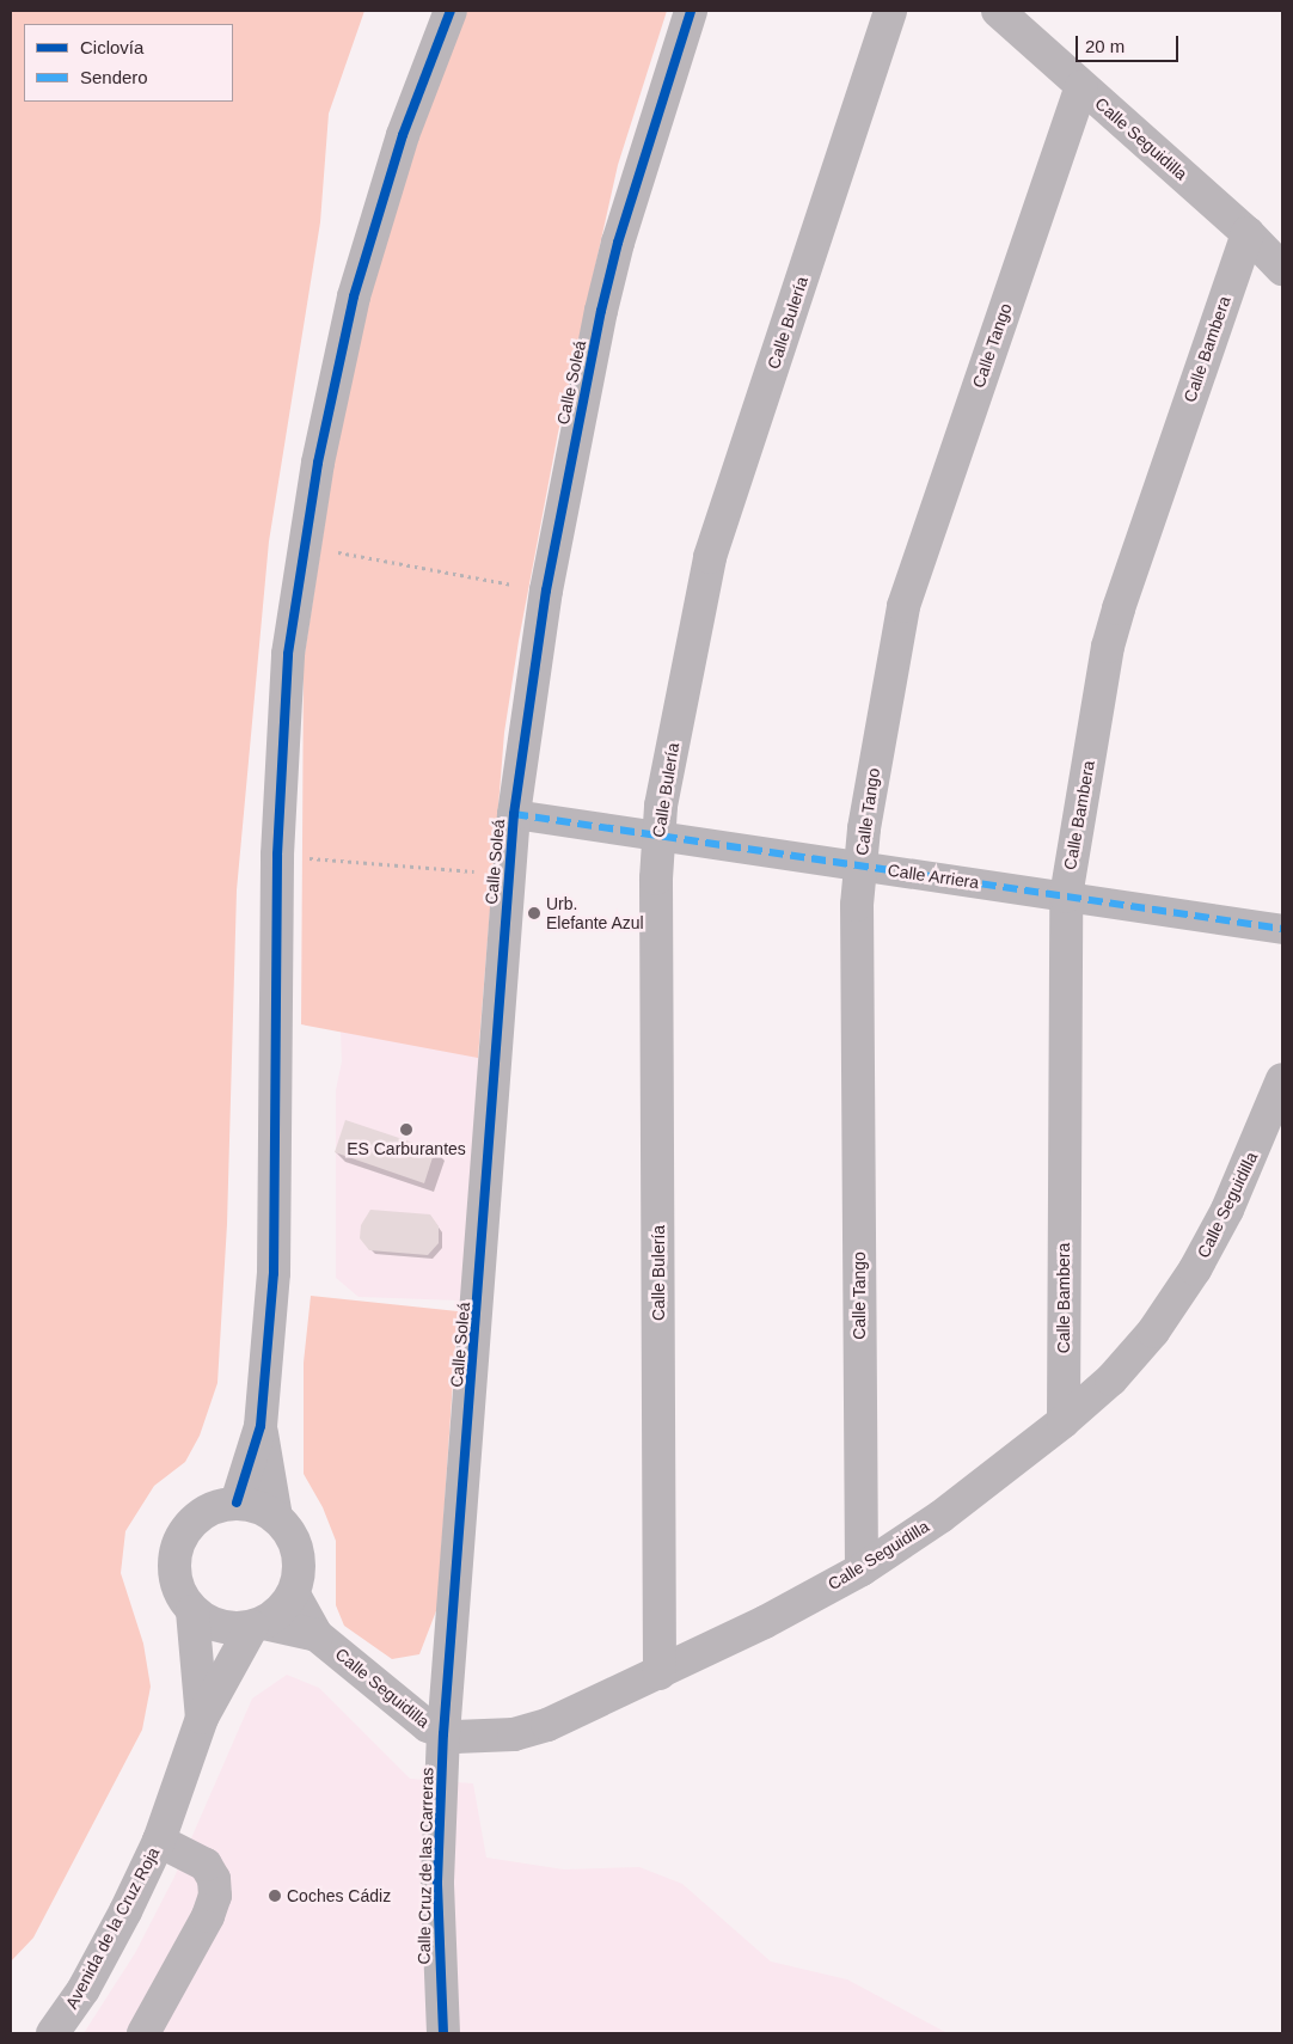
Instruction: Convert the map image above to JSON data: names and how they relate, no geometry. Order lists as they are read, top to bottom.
{
  "streets": {
    "street": [
      "Calle Seguidilla",
      "Calle Bulería",
      "Calle Tango",
      "Calle Bambera",
      "Calle Soleá",
      "Calle Arriera",
      "Calle Cruz de las Carreras",
      "Avenida de la Cruz Roja"
    ]
  },
  "crossings": [
    ["Calle Seguidilla", "Calle Bulería"],
    ["Calle Seguidilla", "Calle Tango"],
    ["Calle Seguidilla", "Calle Bambera"],
    ["Calle Seguidilla", "Calle Soleá"],
    ["Calle Seguidilla", "Calle Cruz de las Carreras"],
    ["Calle Bulería", "Calle Arriera"],
    ["Calle Tango", "Calle Arriera"],
    ["Calle Bambera", "Calle Arriera"],
    ["Calle Soleá", "Calle Arriera"],
    ["Calle Soleá", "Calle Cruz de las Carreras"]
  ],
  "places": ["Urb. Elefante Azul", "ES Carburantes", "Coches Cádiz"],
  "legend": ["Ciclovía", "Sendero"],
  "scale_bar": "20 m"
}
